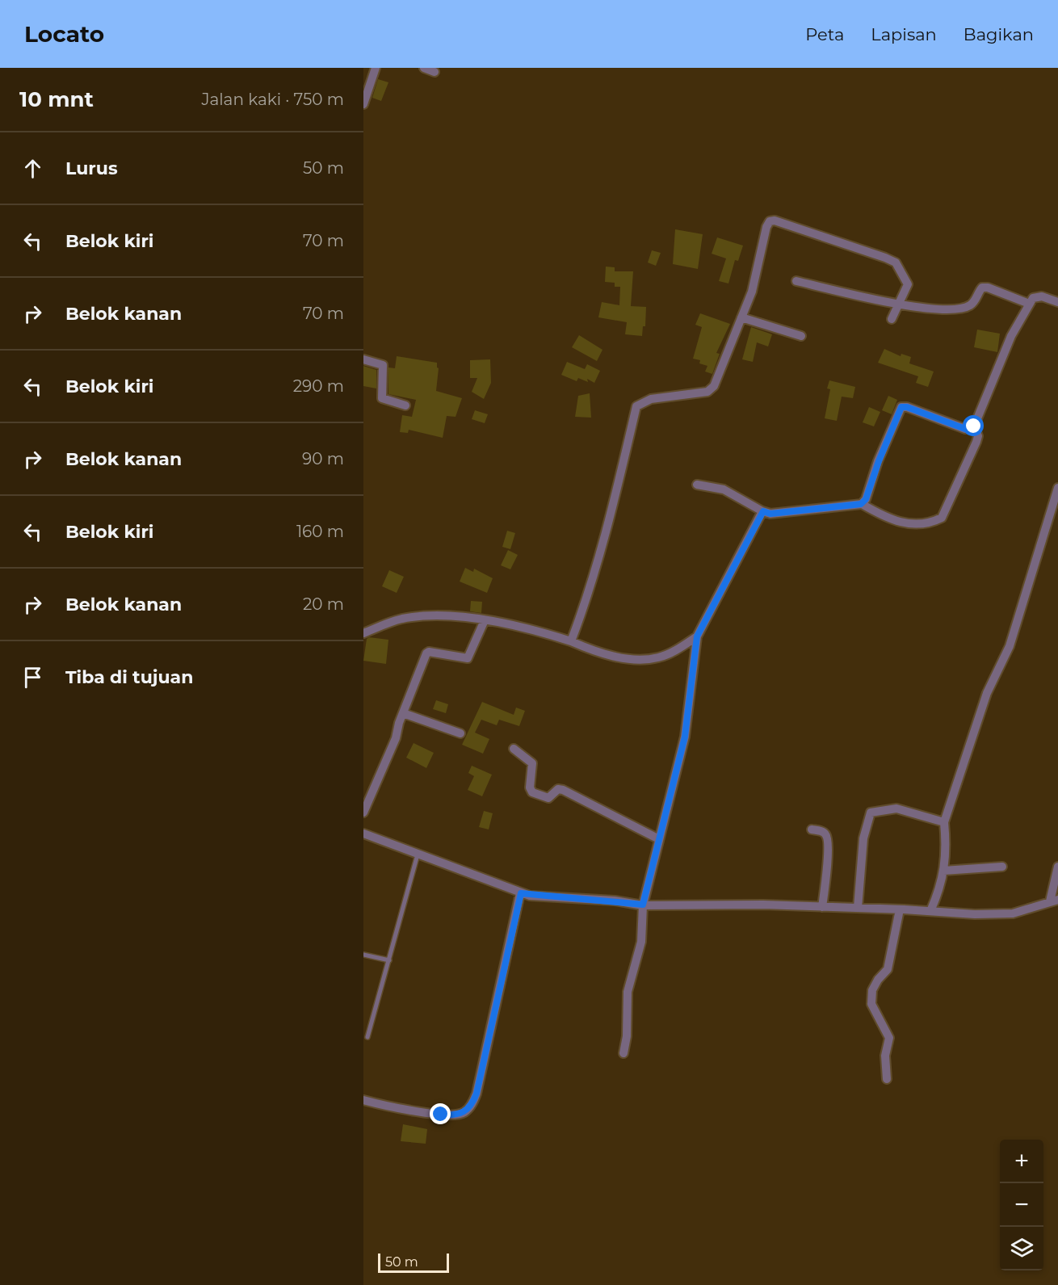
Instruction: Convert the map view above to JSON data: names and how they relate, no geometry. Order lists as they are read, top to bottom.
{
  "scale_bar": "50 m",
  "page": {
    "header": "Locato",
    "nav": ["Peta", "Lapisan", "Bagikan"],
    "heading": ["10 mnt", "Jalan kaki · 750 m"],
    "list": [
      ["Lurus", "50 m"],
      ["Belok kiri", "70 m"],
      ["Belok kanan", "70 m"],
      ["Belok kiri", "290 m"],
      ["Belok kanan", "90 m"],
      ["Belok kiri", "160 m"],
      ["Belok kanan", "20 m"],
      "Tiba di tujuan"
    ],
    "map_buttons": ["+", "−"],
    "scale": "50 m"
  }
}
